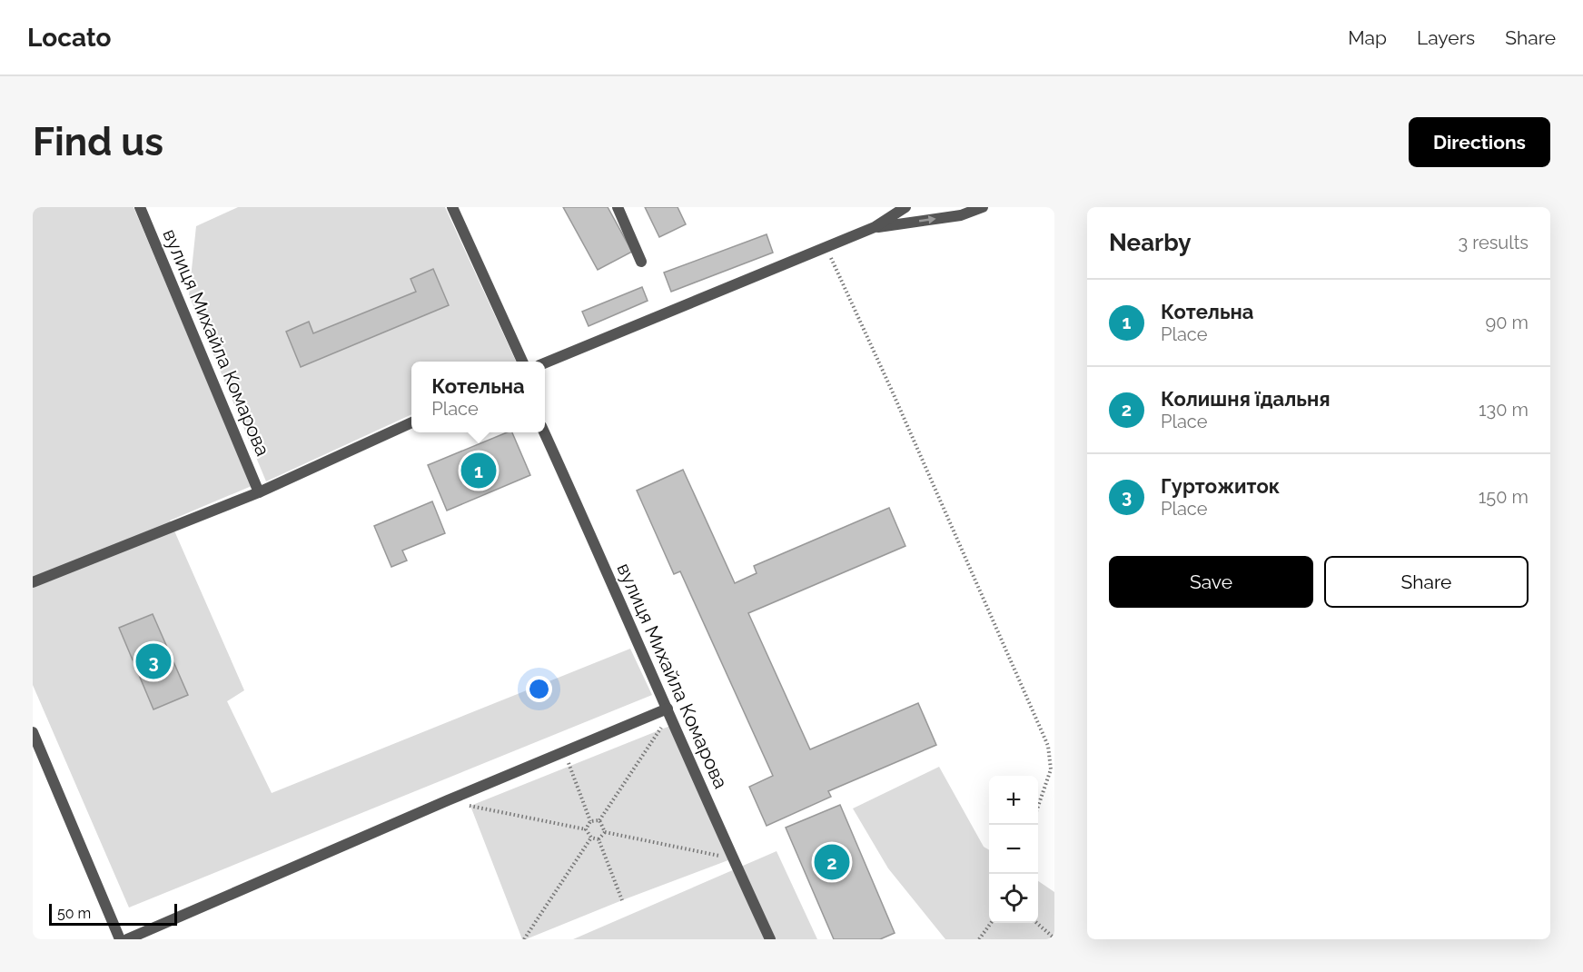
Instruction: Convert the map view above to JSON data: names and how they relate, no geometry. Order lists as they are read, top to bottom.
{
  "streets": {
    "street": ["вулиця Михайла Комарова"]
  },
  "scale_bar": "50 m",
  "page": {
    "header": "Locato",
    "nav": ["Map", "Layers", "Share"],
    "buttons": [
      "Directions",
      ["Save", "Share"]
    ],
    "title": "Find us",
    "heading": ["Nearby", "3 results"],
    "list": [
      {
        "mark": "1",
        "name": "Котельна",
        "note": "Place",
        "value": "90 m"
      },
      {
        "mark": "2",
        "name": "Колишня їдальня",
        "note": "Place",
        "value": "130 m"
      },
      {
        "mark": "3",
        "name": "Гуртожиток",
        "note": "Place",
        "value": "150 m"
      }
    ],
    "popup": ["Котельна", "Place"],
    "pins": ["1", "3", "2"],
    "map_buttons": ["+", "−"],
    "scale": "50 m"
  }
}
